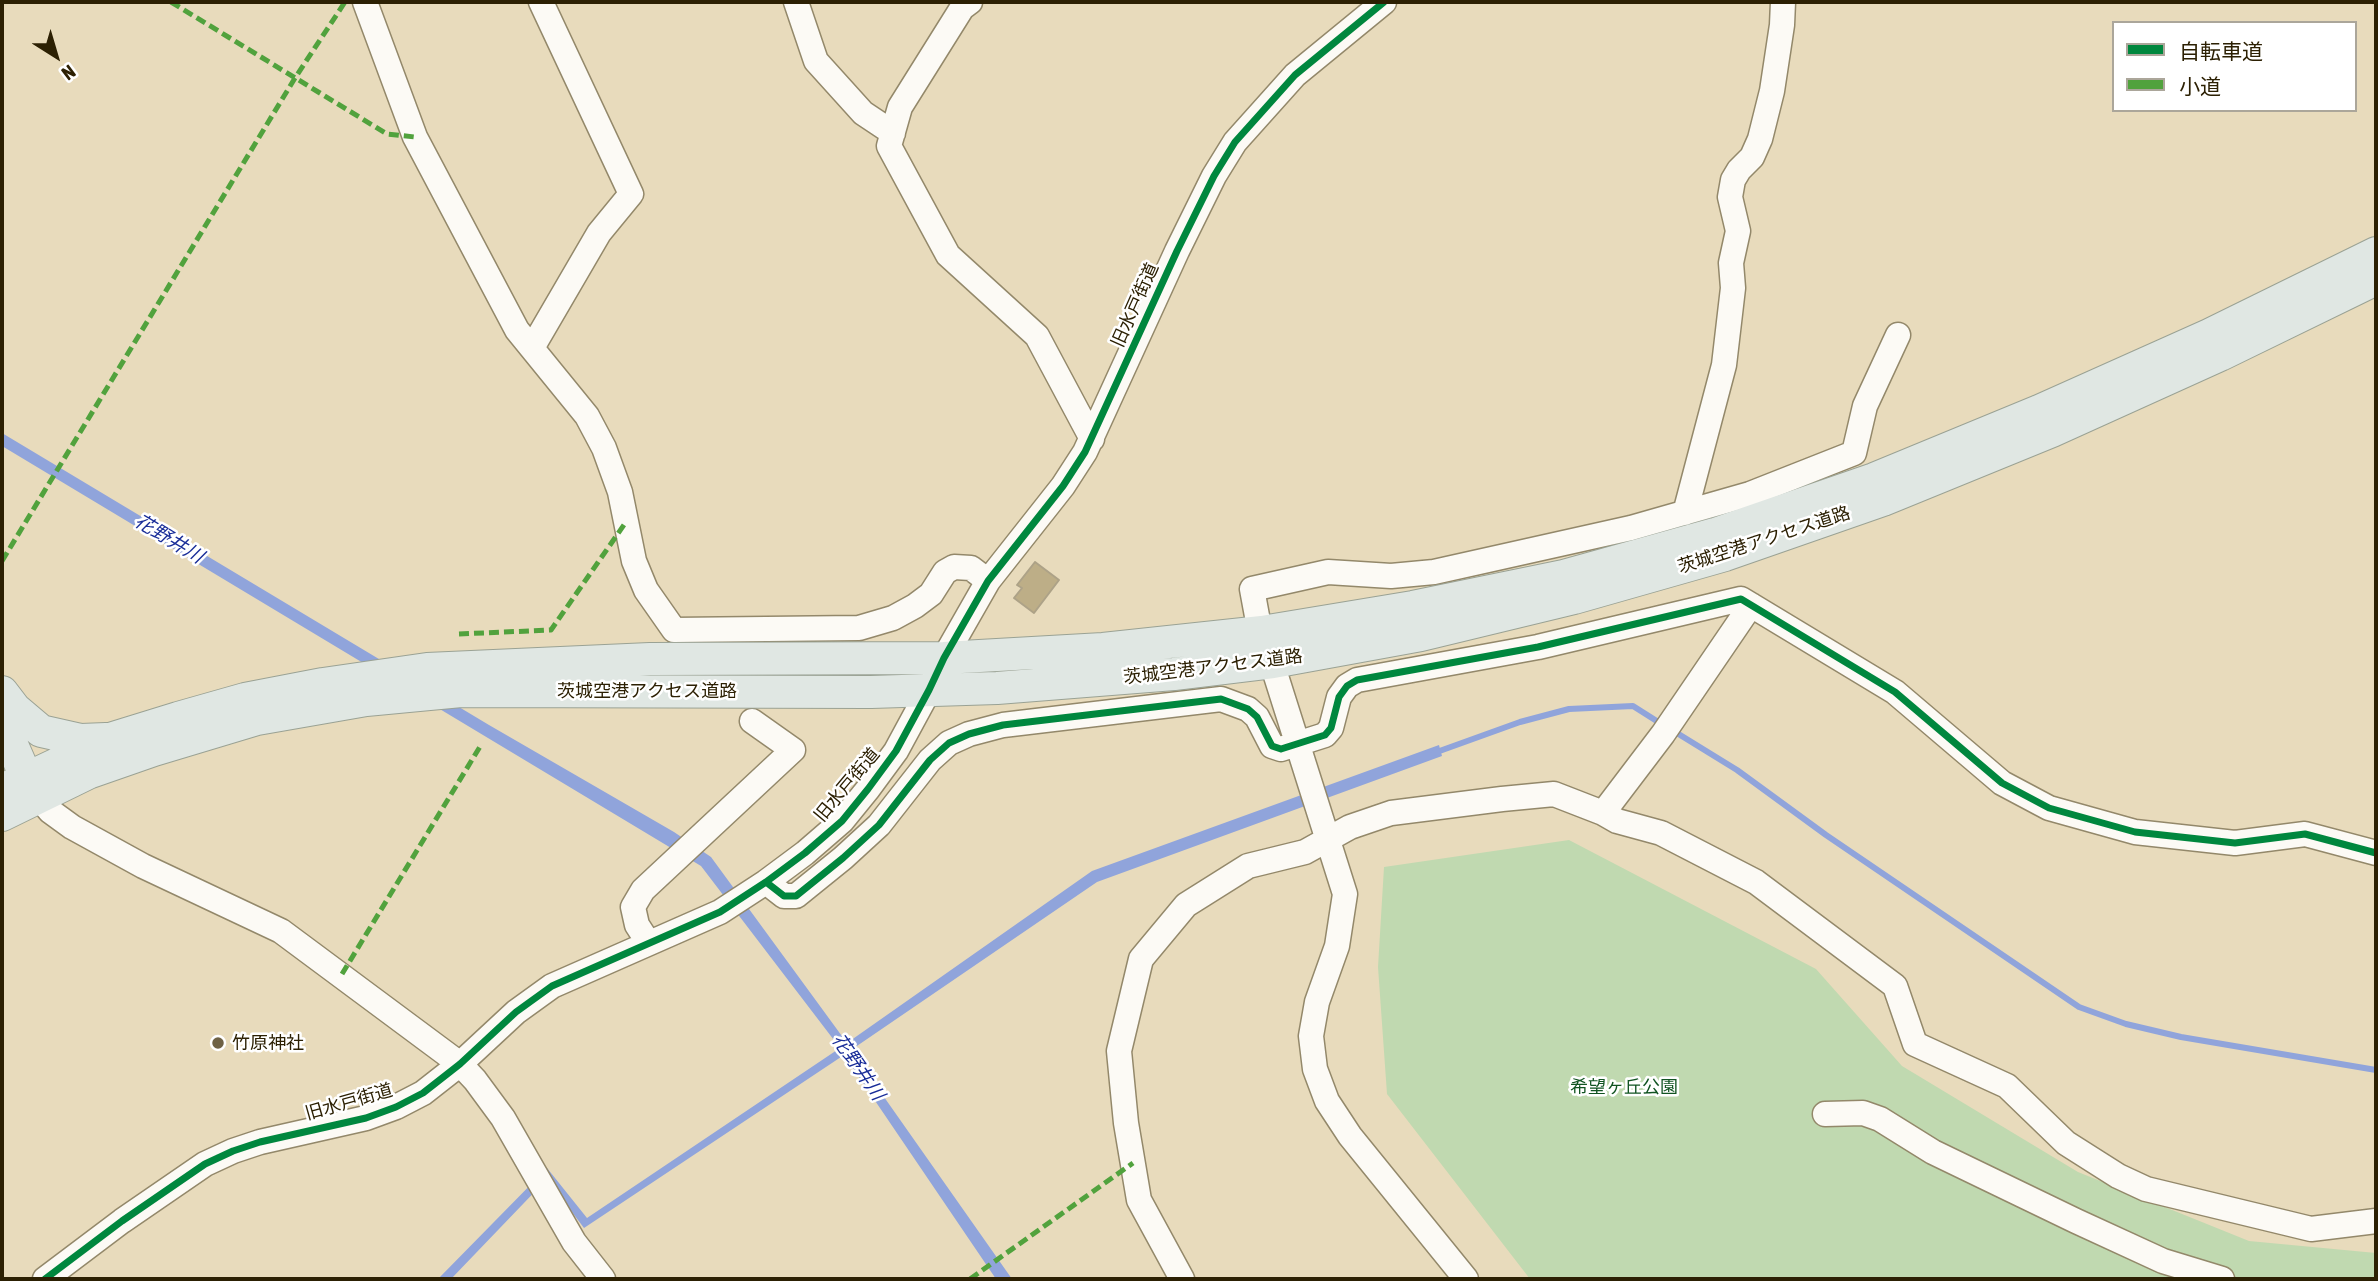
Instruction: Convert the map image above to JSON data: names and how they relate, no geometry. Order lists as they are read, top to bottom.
{
  "streets": {
    "main road": ["茨城空港アクセス道路"],
    "street": ["旧水戸街道"]
  },
  "crossings": [
    ["旧水戸街道", "茨城空港アクセス道路"]
  ],
  "water": ["花野井川"],
  "parks": ["希望ヶ丘公園"],
  "places": ["竹原神社"],
  "legend": ["自転車道", "小道"],
  "north": "bottom right"
}
